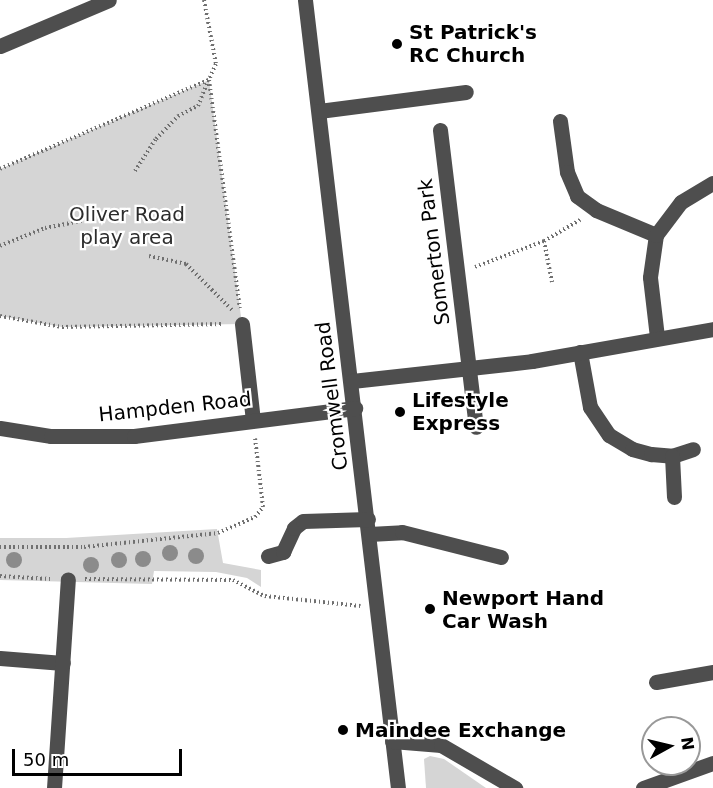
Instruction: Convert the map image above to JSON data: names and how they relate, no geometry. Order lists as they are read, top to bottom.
{
  "streets": {
    "street": ["Somerton Park", "Cromwell Road", "Hampden Road"]
  },
  "crossings": [
    ["Cromwell Road", "Hampden Road"]
  ],
  "parks": ["Oliver Road play area"],
  "places": [
    "St Patrick's RC Church",
    "Lifestyle Express",
    "Newport Hand Car Wash",
    "Maindee Exchange"
  ],
  "scale_bar": "50 m",
  "north": "right"
}
